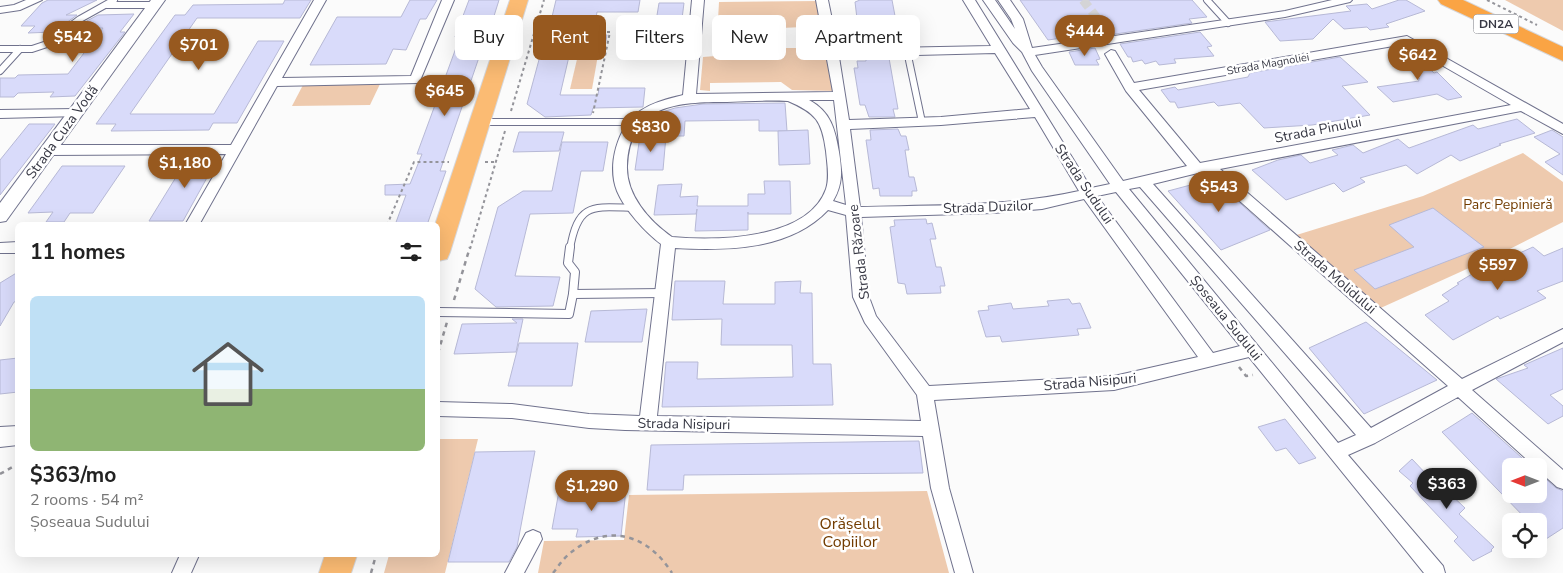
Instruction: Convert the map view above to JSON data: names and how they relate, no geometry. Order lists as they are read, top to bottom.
{
  "streets": {
    "highway": ["DN2A"],
    "street": [
      "Strada Magnoliei",
      "Strada Pinului",
      "Strada Cuza Vodă",
      "Strada Sudului",
      "Strada Duzilor",
      "Strada Răzoare",
      "Strada Molidului",
      "Șoseaua Sudului",
      "Strada Nisipuri"
    ]
  },
  "crossings": [
    ["Strada Magnoliei", "Strada Pinului"],
    ["Strada Magnoliei", "Strada Molidului"],
    ["Strada Pinului", "Strada Duzilor"],
    ["Strada Pinului", "Strada Molidului"],
    ["Strada Pinului", "Șoseaua Sudului"],
    ["Strada Sudului", "Strada Duzilor"],
    ["Strada Sudului", "Strada Nisipuri"],
    ["Strada Duzilor", "Strada Răzoare"],
    ["Strada Duzilor", "Șoseaua Sudului"],
    ["Strada Răzoare", "Strada Nisipuri"],
    ["Șoseaua Sudului", "Strada Nisipuri"]
  ],
  "parks": ["Parc Pepinieră", "Orășelul Copiilor"],
  "north": "left",
  "page": {
    "price": [
      "$444",
      "$542",
      "$701",
      "$642",
      "$645",
      "$830",
      "$1,180",
      "$543",
      "$597",
      "$363",
      "$1,290"
    ],
    "chip": [
      "Buy",
      "Rent",
      "Filters",
      "New",
      "Apartment"
    ],
    "heading": "11 homes",
    "list": [
      {
        "name": "$363/mo",
        "note": "2 rooms · 54 m² · Șoseaua Sudului"
      }
    ]
  }
}
